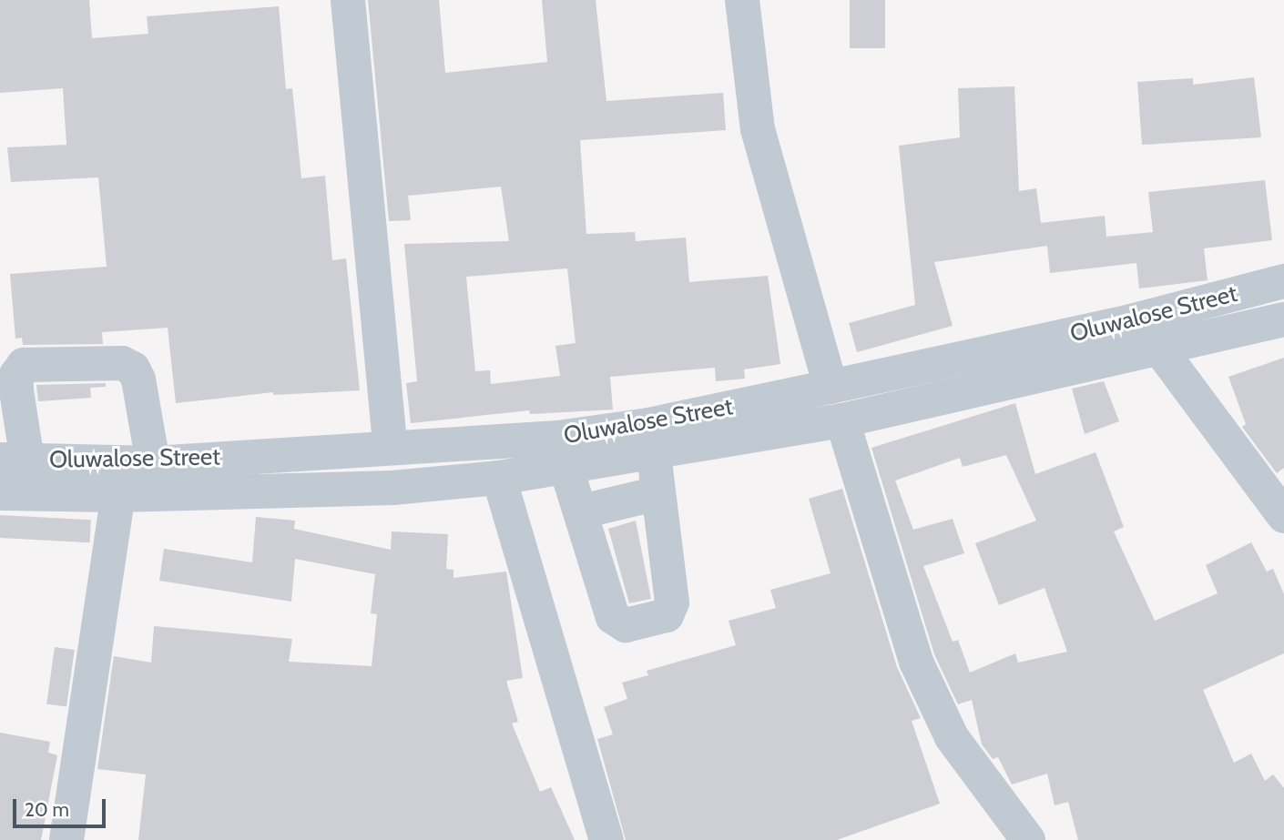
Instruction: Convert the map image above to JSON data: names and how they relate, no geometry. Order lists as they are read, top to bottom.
{
  "streets": {
    "street": ["Oluwalose Street"]
  },
  "scale_bar": "20 m"
}
